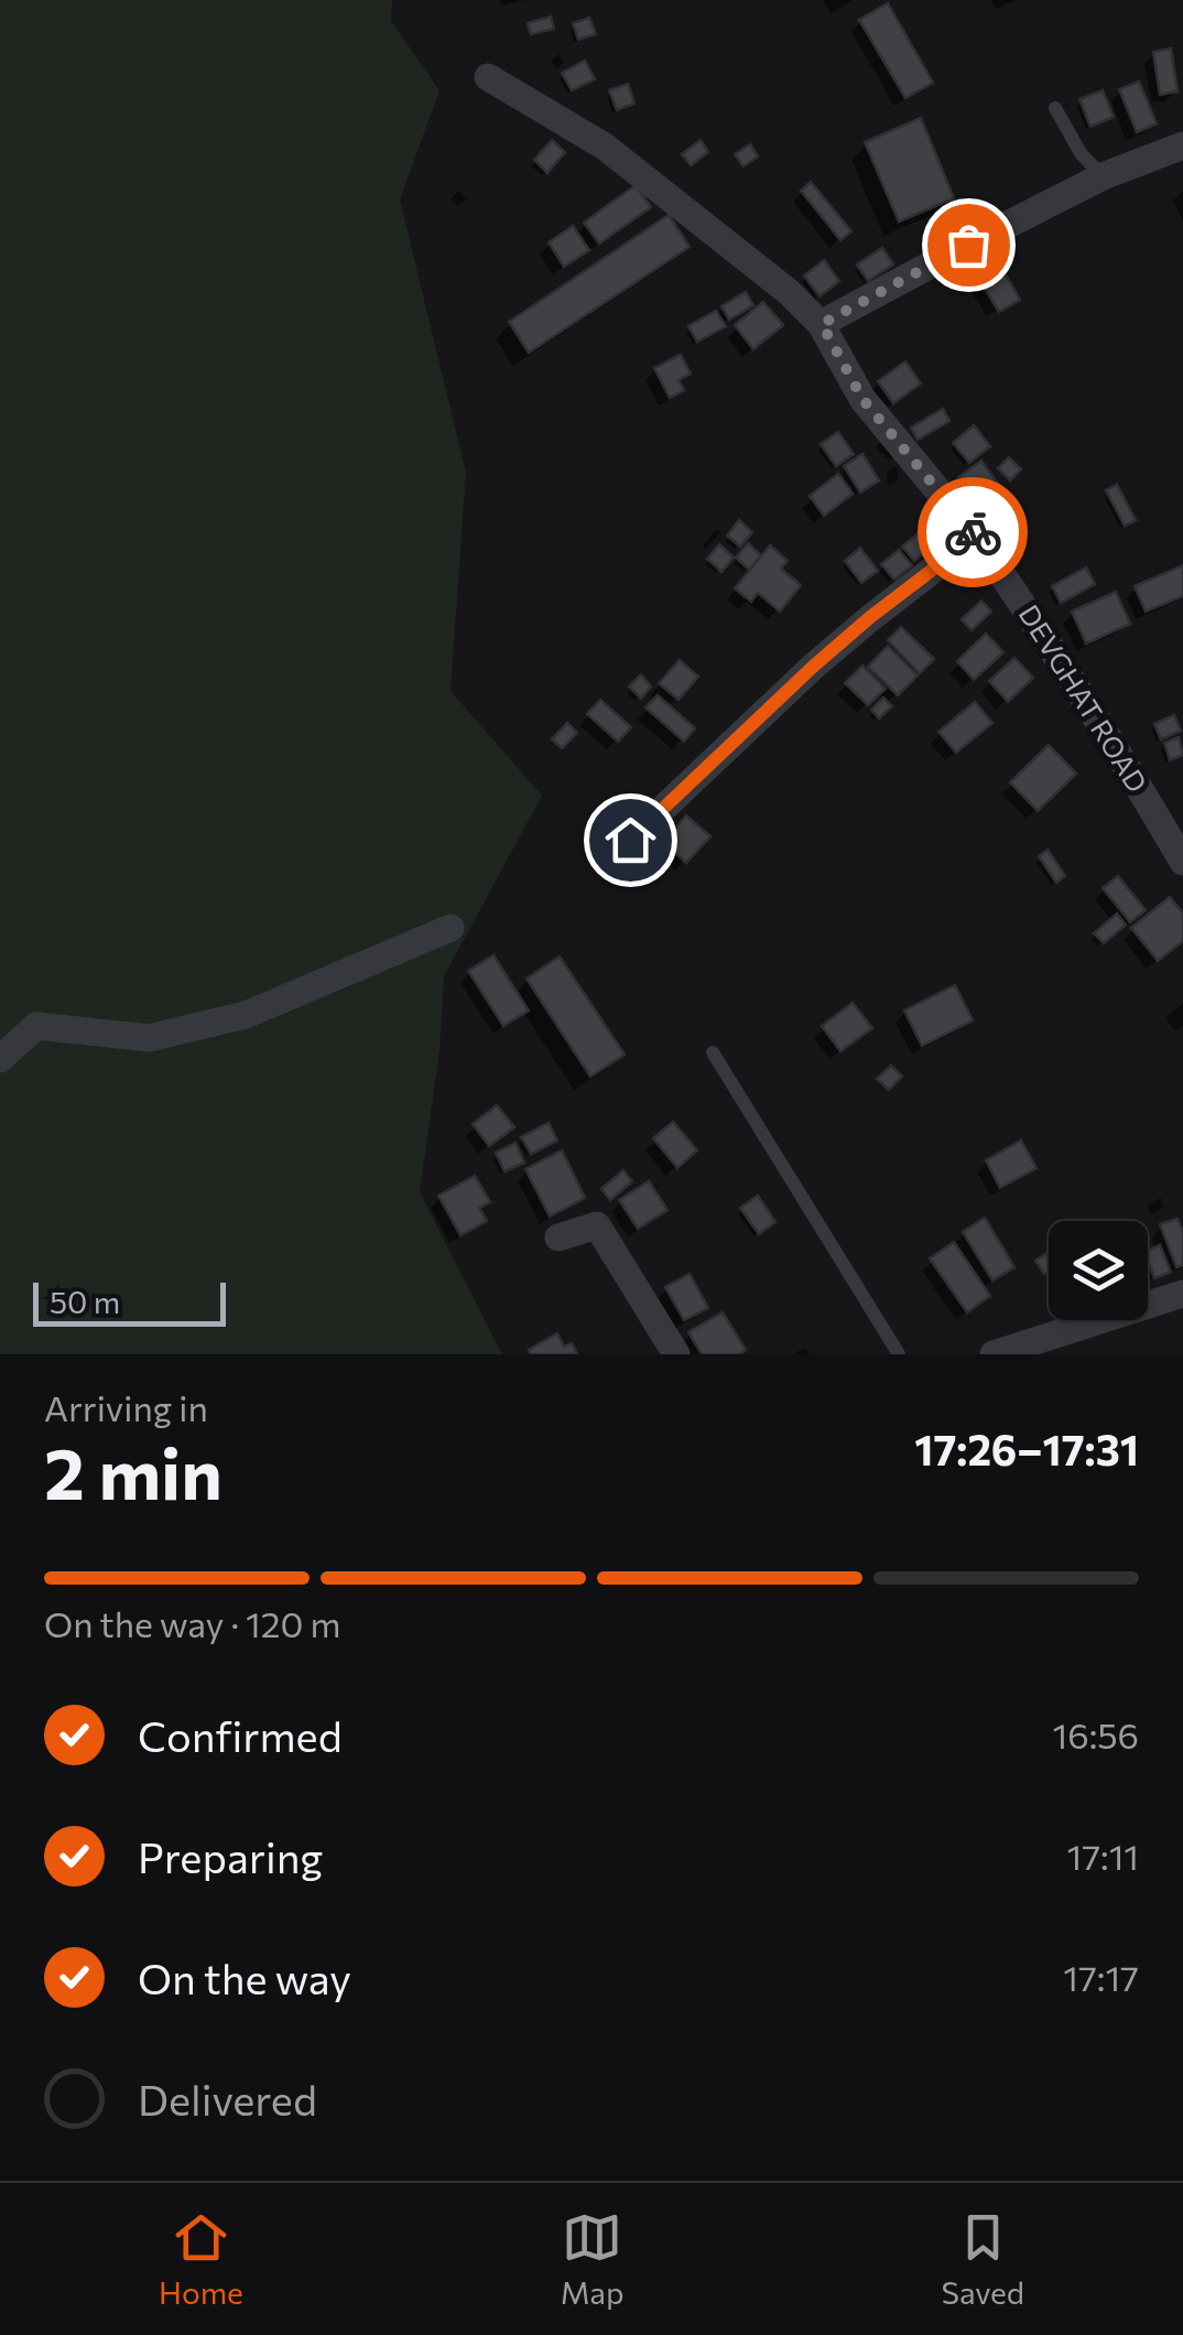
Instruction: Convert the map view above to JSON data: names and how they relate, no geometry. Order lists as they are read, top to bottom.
{
  "streets": {
    "street": ["DEVGHAT ROAD"]
  },
  "scale_bar": "50 m",
  "page": {
    "scale": "50 m",
    "heading": ["2 min", "Arriving in", "17:26–17:31"],
    "bar": "On the way · 120 m",
    "list": [
      ["Confirmed", "16:56"],
      ["Preparing", "17:11"],
      ["On the way", "17:17"],
      "Delivered"
    ],
    "tabs": ["Home", "Map", "Saved"]
  }
}
